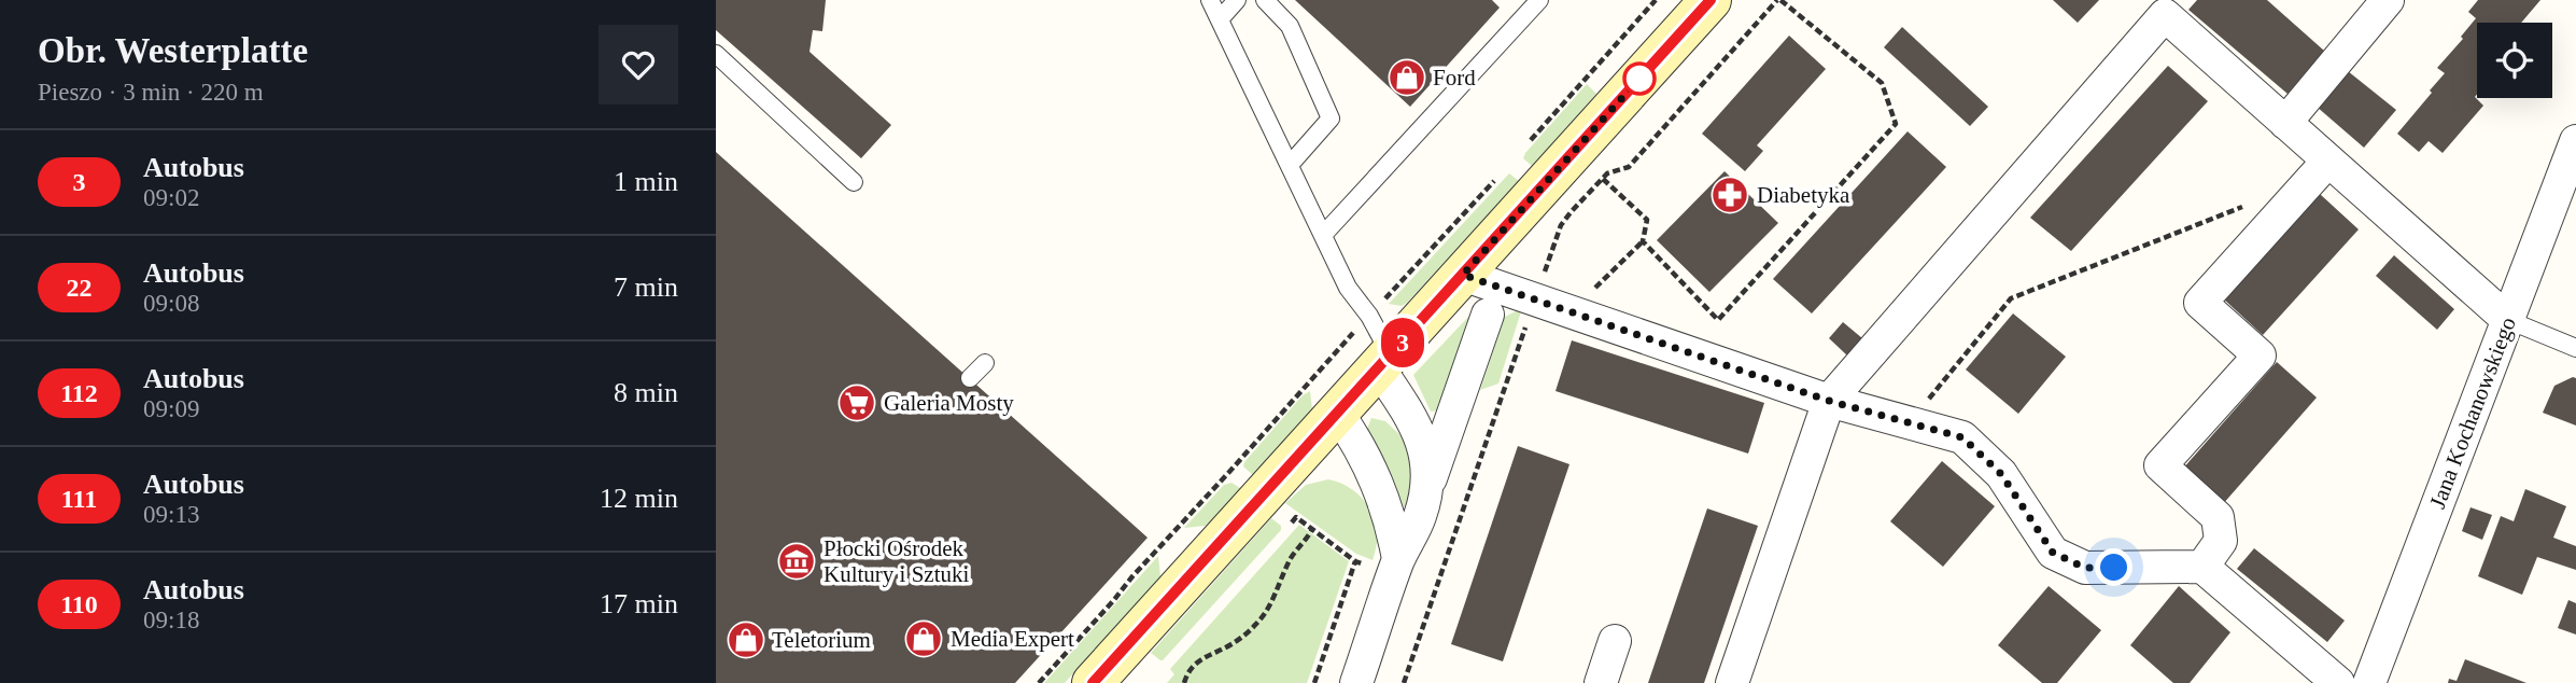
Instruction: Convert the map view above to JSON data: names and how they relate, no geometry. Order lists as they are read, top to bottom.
{
  "streets": {
    "street": ["Jana Kochanowskiego"]
  },
  "places": {
    "shop": ["Ford", "Media Expert", "Teletorium"],
    "pharmacy": ["Diabetyka"],
    "supermarket": ["Galeria Mosty"],
    "museum": ["Płocki Ośrodek Kultury i Sztuki"]
  },
  "lines": ["bus line 3"],
  "page": {
    "heading": ["Obr. Westerplatte", "Pieszo · 3 min · 220 m"],
    "on_map": "3",
    "list": [
      {
        "mark": "3",
        "name": "Autobus",
        "note": "09:02",
        "value": "1 min"
      },
      {
        "mark": "22",
        "name": "Autobus",
        "note": "09:08",
        "value": "7 min"
      },
      {
        "mark": "112",
        "name": "Autobus",
        "note": "09:09",
        "value": "8 min"
      },
      {
        "mark": "111",
        "name": "Autobus",
        "note": "09:13",
        "value": "12 min"
      },
      {
        "mark": "110",
        "name": "Autobus",
        "note": "09:18",
        "value": "17 min"
      }
    ]
  }
}
